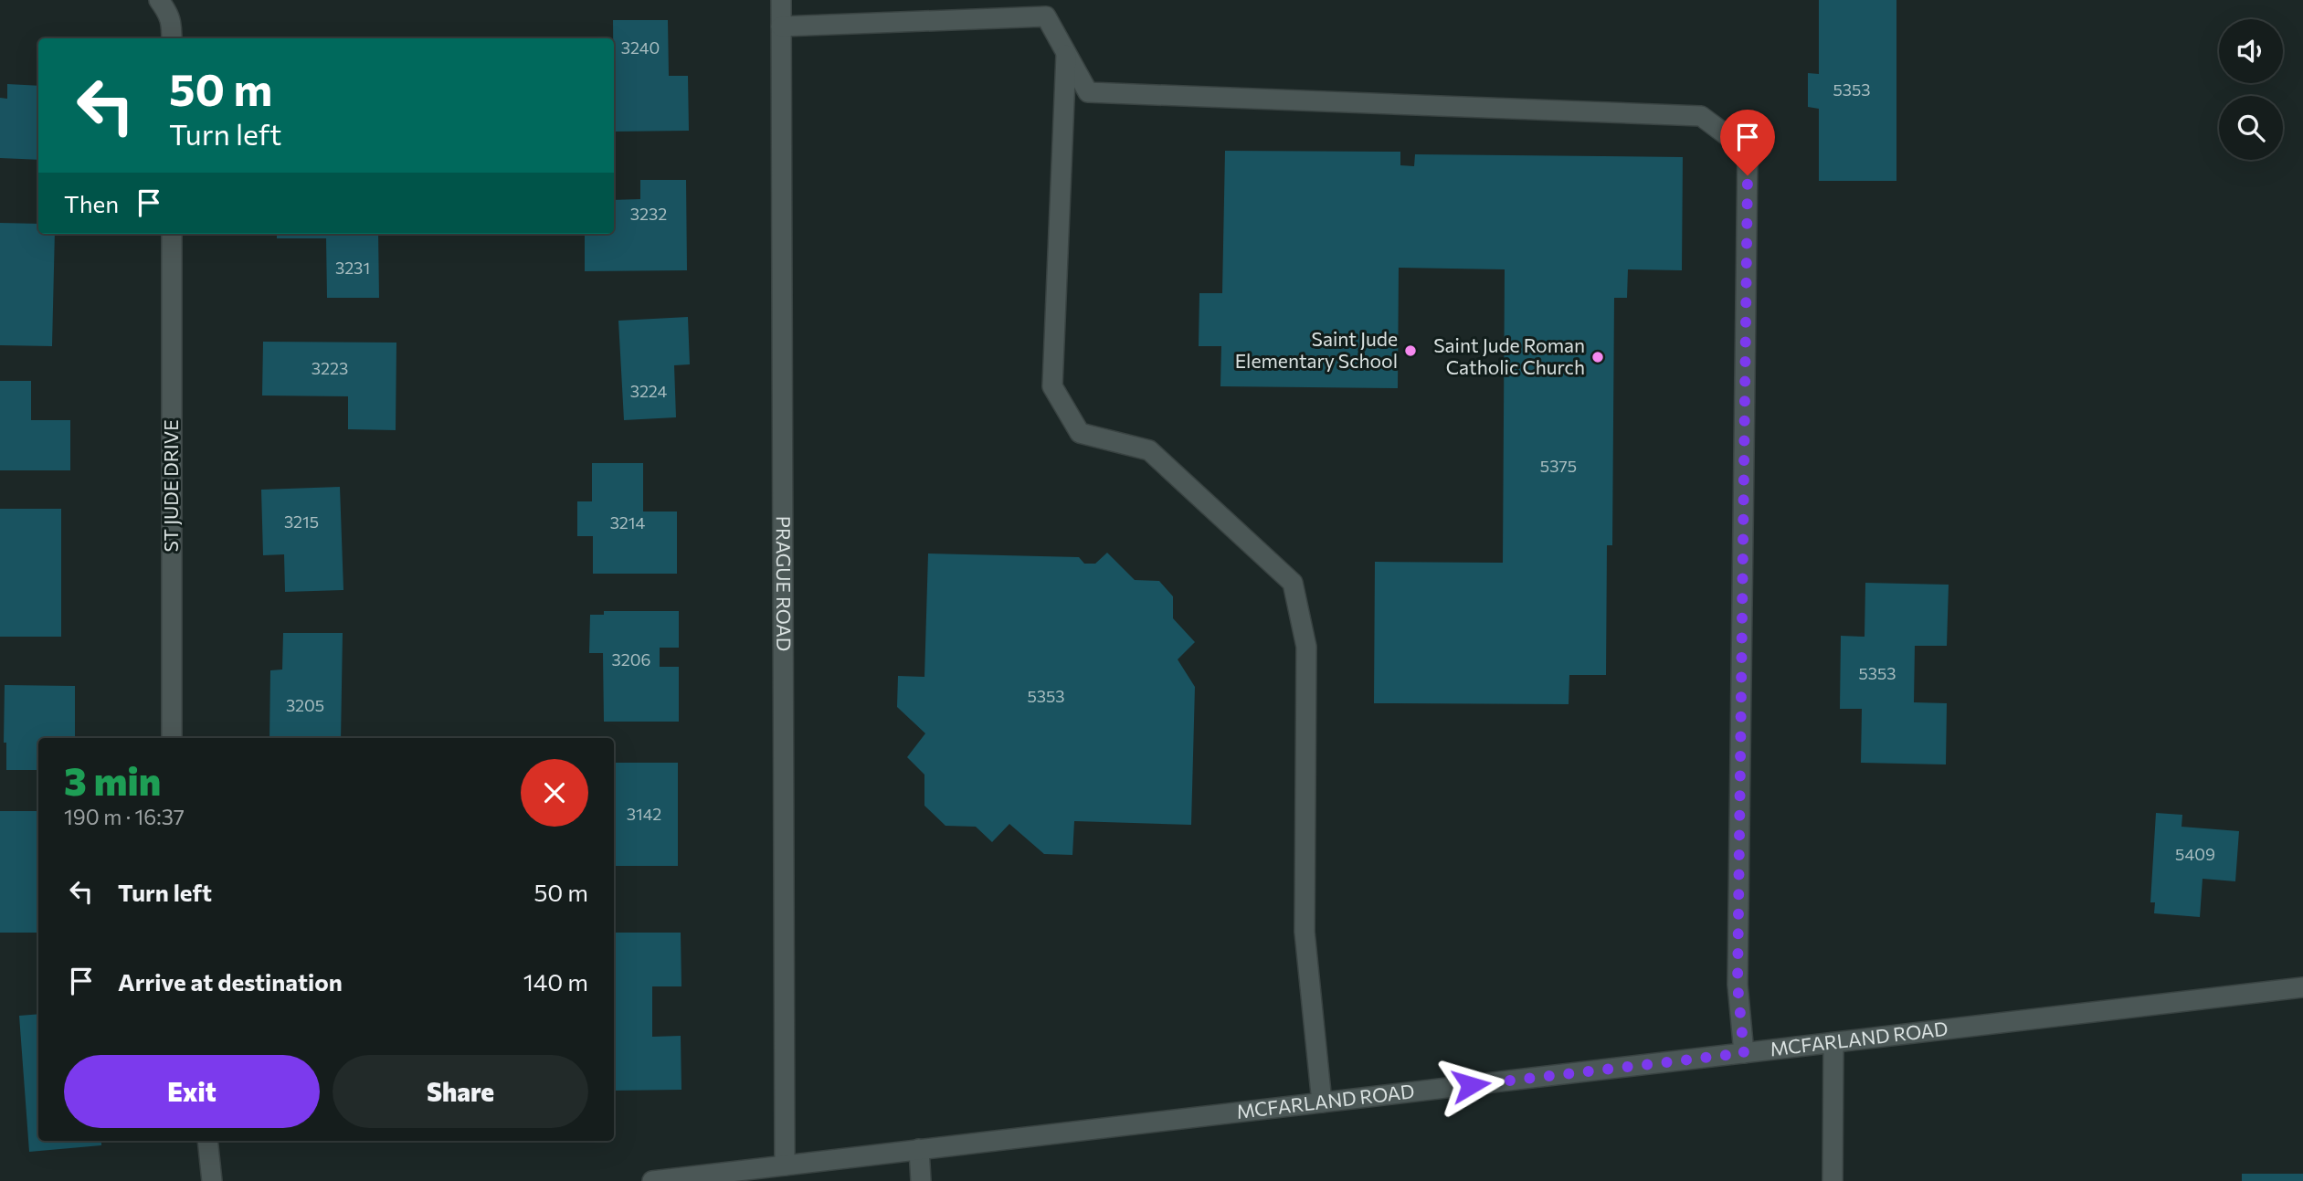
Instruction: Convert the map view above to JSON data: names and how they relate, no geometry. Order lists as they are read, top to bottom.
{
  "streets": {
    "street": ["ST JUDE DRIVE", "PRAGUE ROAD", "MCFARLAND ROAD"]
  },
  "crossings": [
    ["PRAGUE ROAD", "MCFARLAND ROAD"]
  ],
  "places": ["Saint Jude Elementary School", "Saint Jude Roman Catholic Church"],
  "house_numbers": [
    "3240",
    "5353",
    "3232",
    "3231",
    "3223",
    "3224",
    "5375",
    "3215",
    "3214",
    "3206",
    "5353",
    "5353",
    "3205",
    "3142",
    "5409"
  ],
  "page": {
    "turn": ["50 m", "Turn left"],
    "then": "Then",
    "heading": ["3 min", "190 m · 16:37"],
    "list": [
      {
        "name": "Turn left",
        "value": "50 m"
      },
      {
        "name": "Arrive at destination",
        "value": "140 m"
      }
    ],
    "buttons": ["Exit", "Share"]
  }
}
